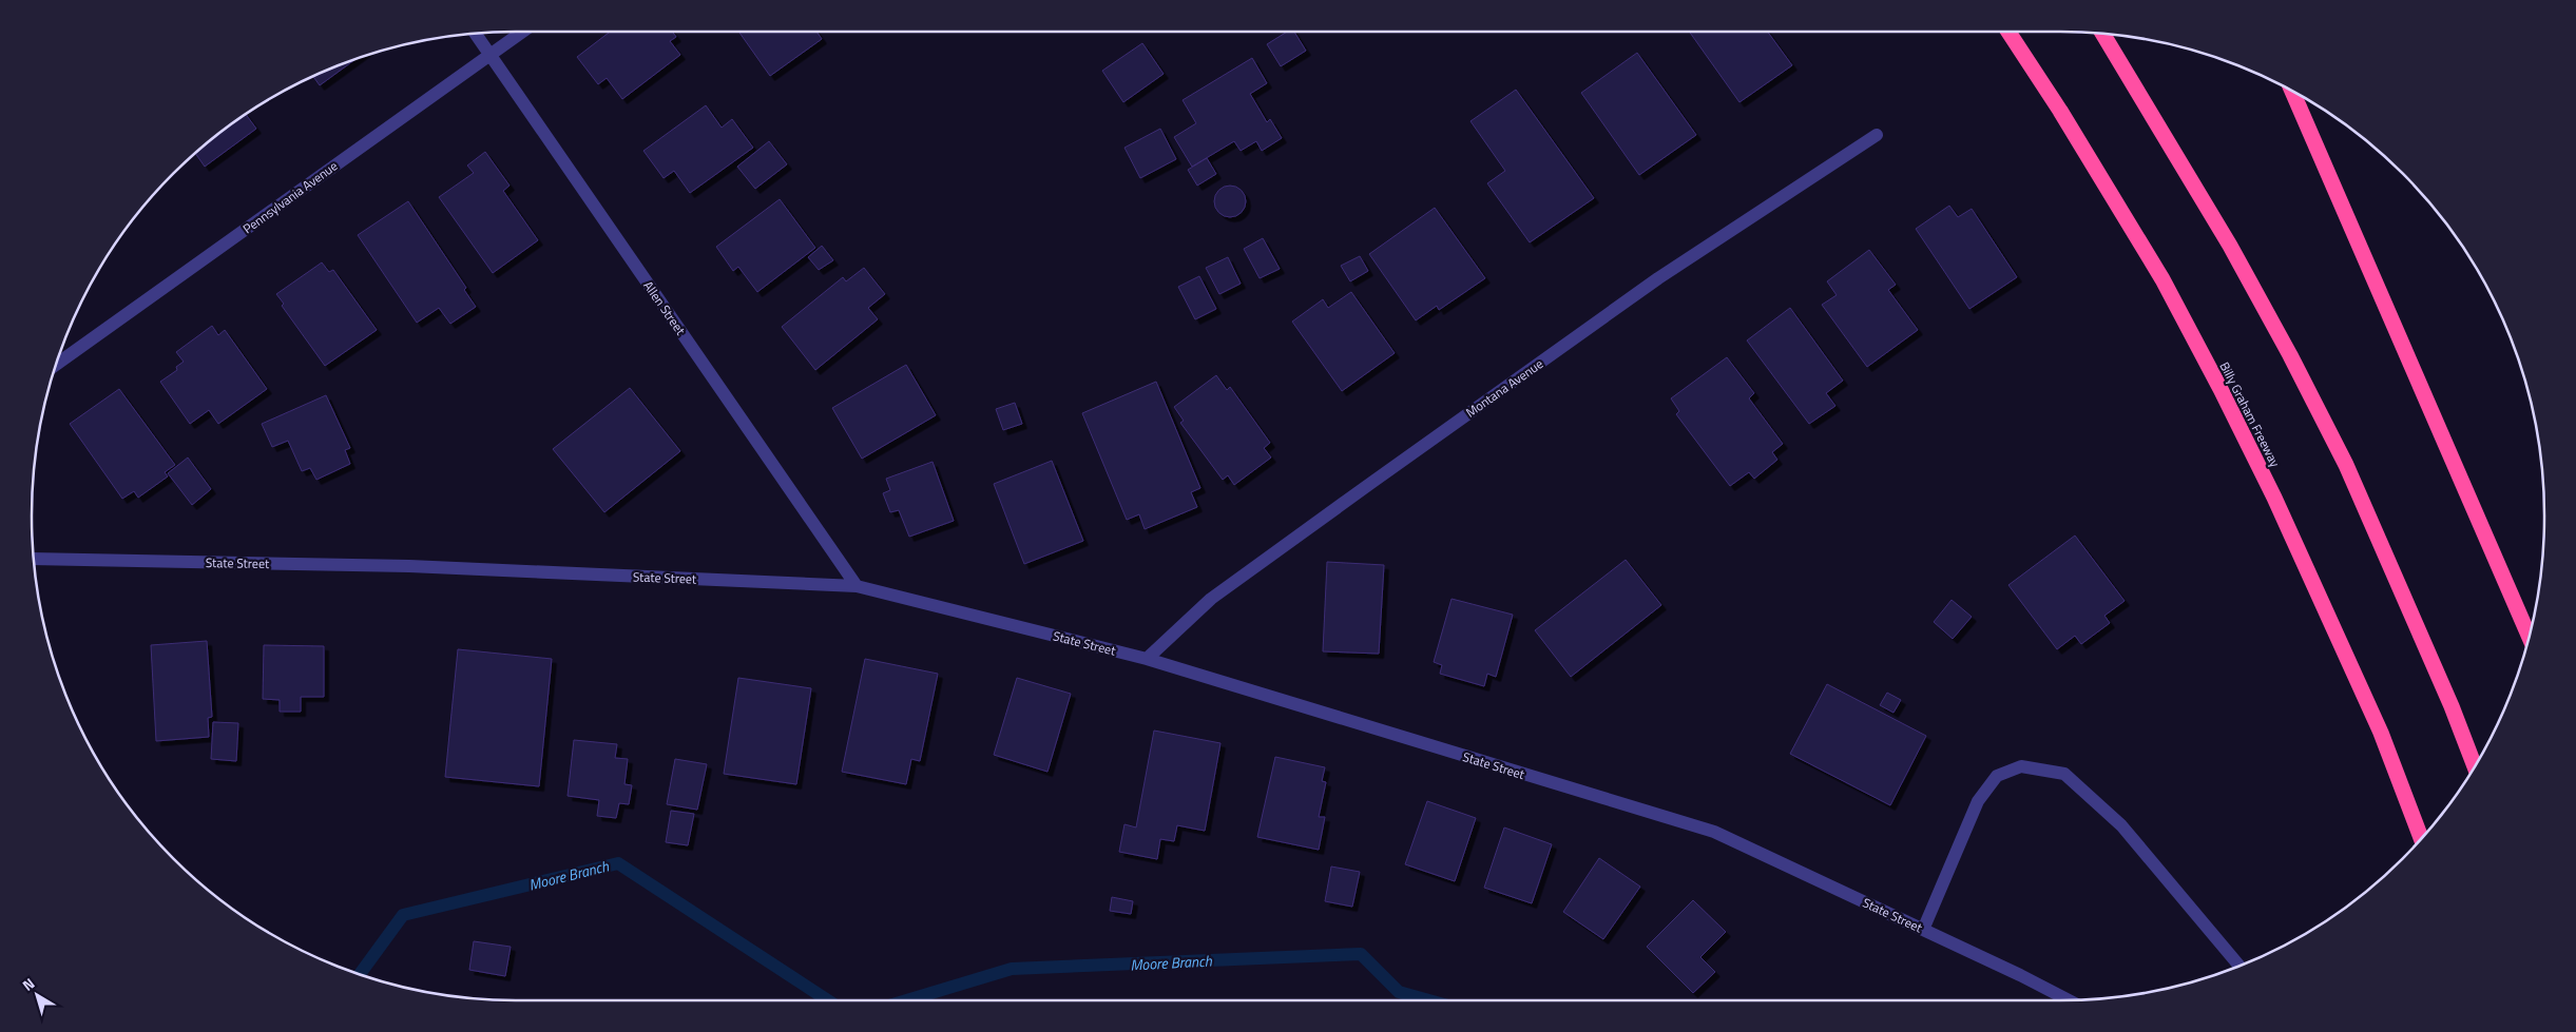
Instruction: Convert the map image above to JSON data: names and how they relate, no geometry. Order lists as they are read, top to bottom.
{
  "streets": {
    "highway": ["Billy Graham Freeway"],
    "street": [
      "Pennsylvania Avenue",
      "Allen Street",
      "Montana Avenue",
      "State Street"
    ]
  },
  "crossings": [
    ["Pennsylvania Avenue", "Allen Street"],
    ["Allen Street", "State Street"],
    ["Montana Avenue", "State Street"]
  ],
  "water": ["Moore Branch"],
  "north": "top left"
}
